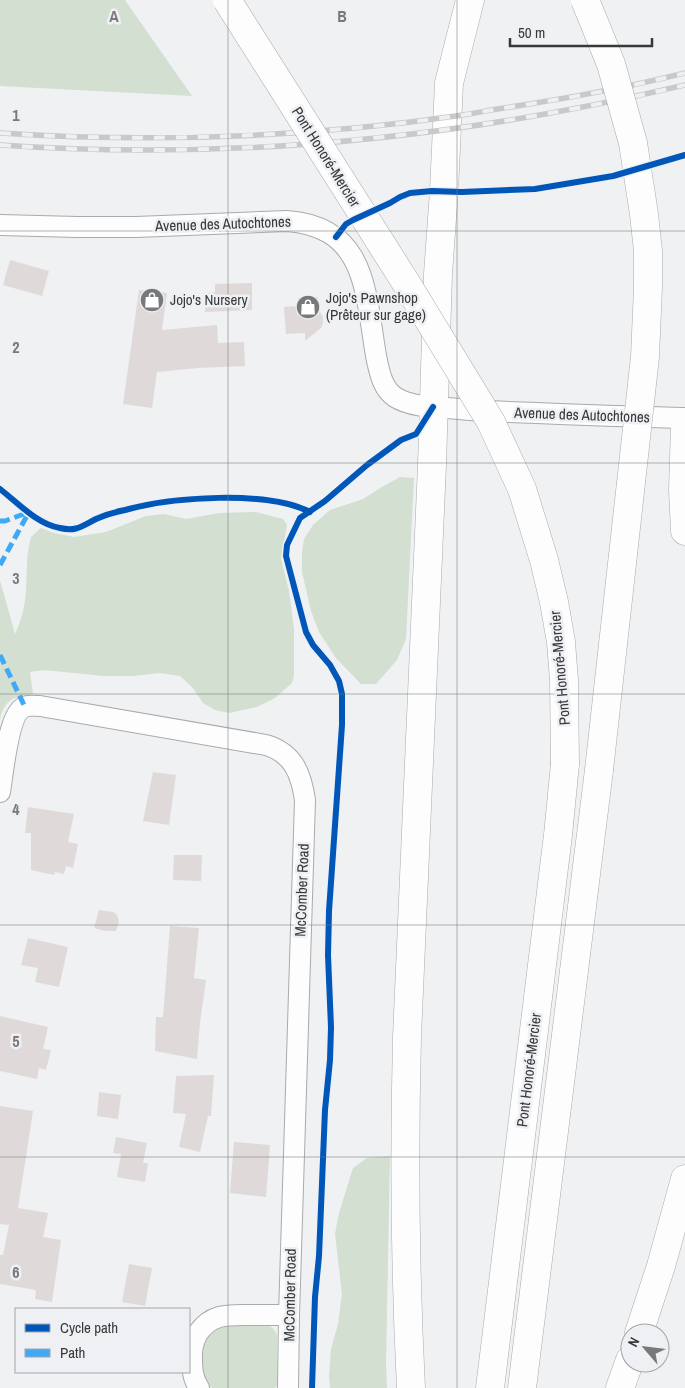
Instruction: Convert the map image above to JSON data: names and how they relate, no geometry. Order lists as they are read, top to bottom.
{
  "streets": {
    "highway": ["Pont Honoré-Mercier"],
    "street": ["Avenue des Autochtones", "McComber Road"]
  },
  "places": {
    "shop": ["Jojo's Nursery", "Jojo's Pawnshop (Prêteur sur gage)"]
  },
  "legend": ["Cycle path", "Path"],
  "scale_bar": "50 m",
  "north": "top left",
  "grid": {
    "columns": ["A", "B"],
    "rows": [
      "1",
      "2",
      "3",
      "4",
      "5",
      "6"
    ]
  }
}
